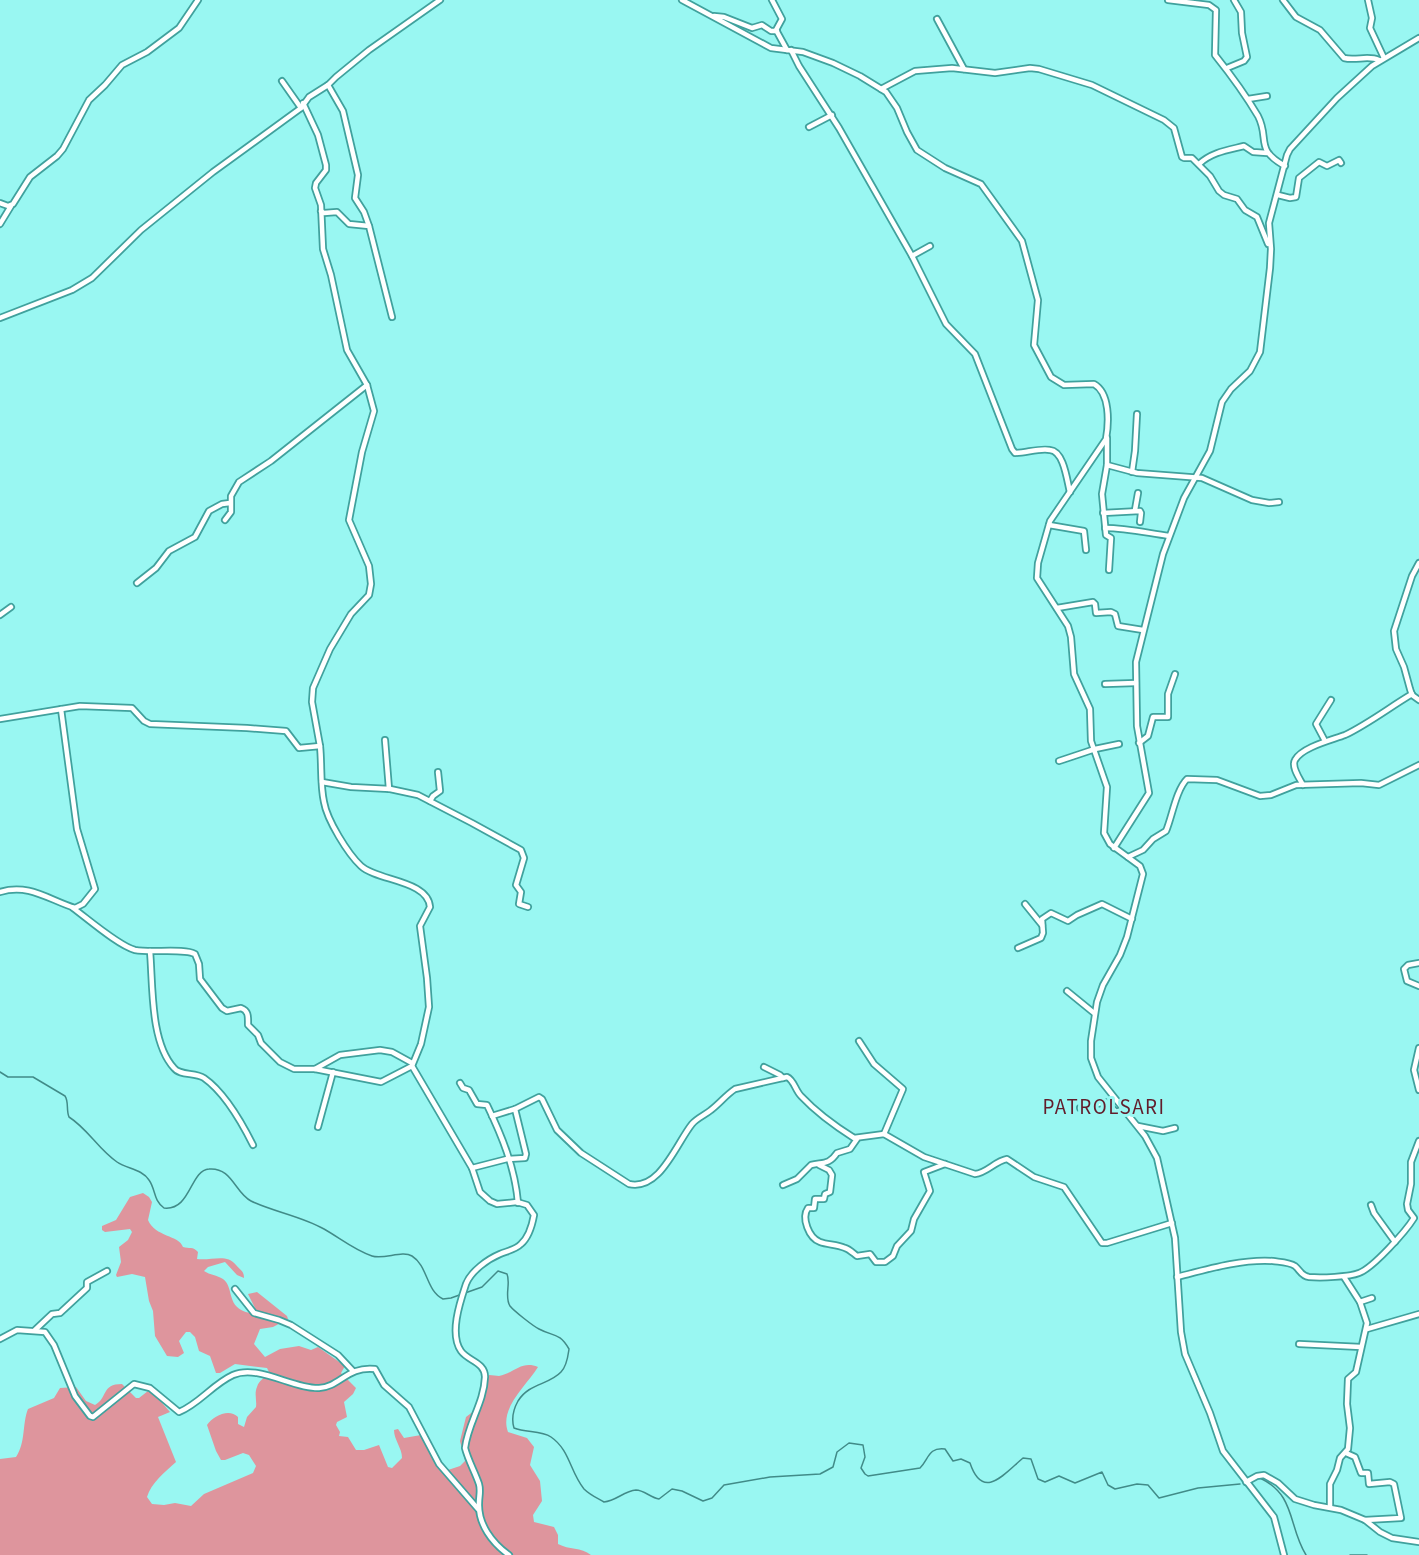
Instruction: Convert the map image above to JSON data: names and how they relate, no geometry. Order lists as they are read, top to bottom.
{
  "districts": ["PATROLSARI"]
}
